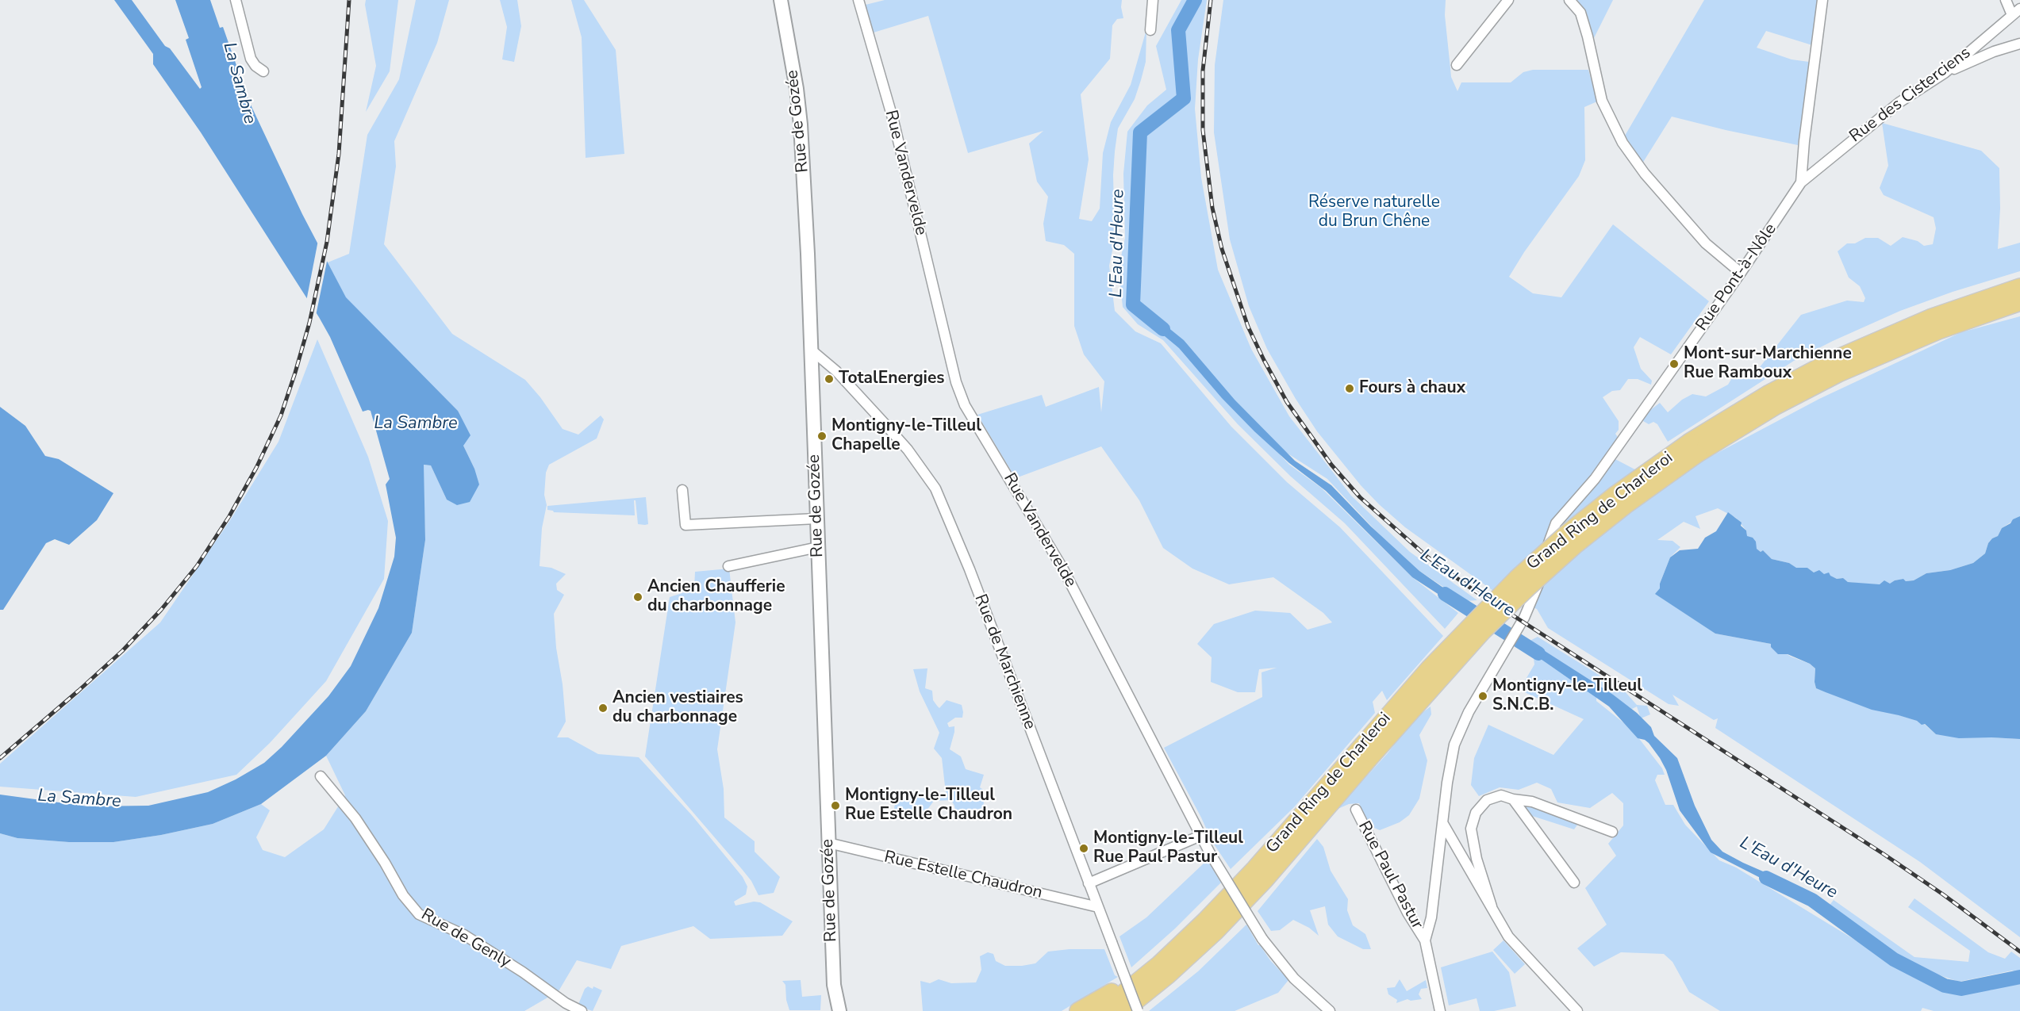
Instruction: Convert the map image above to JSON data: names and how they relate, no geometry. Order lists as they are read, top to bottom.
{
  "streets": {
    "highway": ["Grand Ring de Charleroi"],
    "main road": ["Rue de Gozée"],
    "street": [
      "Rue des Cisterciens",
      "Rue Vandervelde",
      "Rue Pont-à-Nôle",
      "Rue de Marchienne",
      "Rue Estelle Chaudron",
      "Rue Paul Pastur",
      "Rue de Genly"
    ]
  },
  "crossings": [
    ["Rue des Cisterciens", "Rue Pont-à-Nôle"],
    ["Rue de Gozée", "Rue de Marchienne"],
    ["Rue de Gozée", "Rue Estelle Chaudron"],
    ["Rue Pont-à-Nôle", "Rue Paul Pastur"],
    ["Rue de Marchienne", "Rue Estelle Chaudron"]
  ],
  "water": ["La Sambre", "L'Eau d'Heure"],
  "parks": ["Réserve naturelle du Brun Chêne"],
  "places": [
    "Mont-sur-Marchienne Rue Ramboux",
    "TotalEnergies",
    "Fours à chaux",
    "Montigny-le-Tilleul Chapelle",
    "Ancien Chaufferie du charbonnage",
    "Montigny-le-Tilleul S.N.C.B.",
    "Ancien vestiaires du charbonnage",
    "Montigny-le-Tilleul Rue Estelle Chaudron",
    "Montigny-le-Tilleul Rue Paul Pastur"
  ]
}
